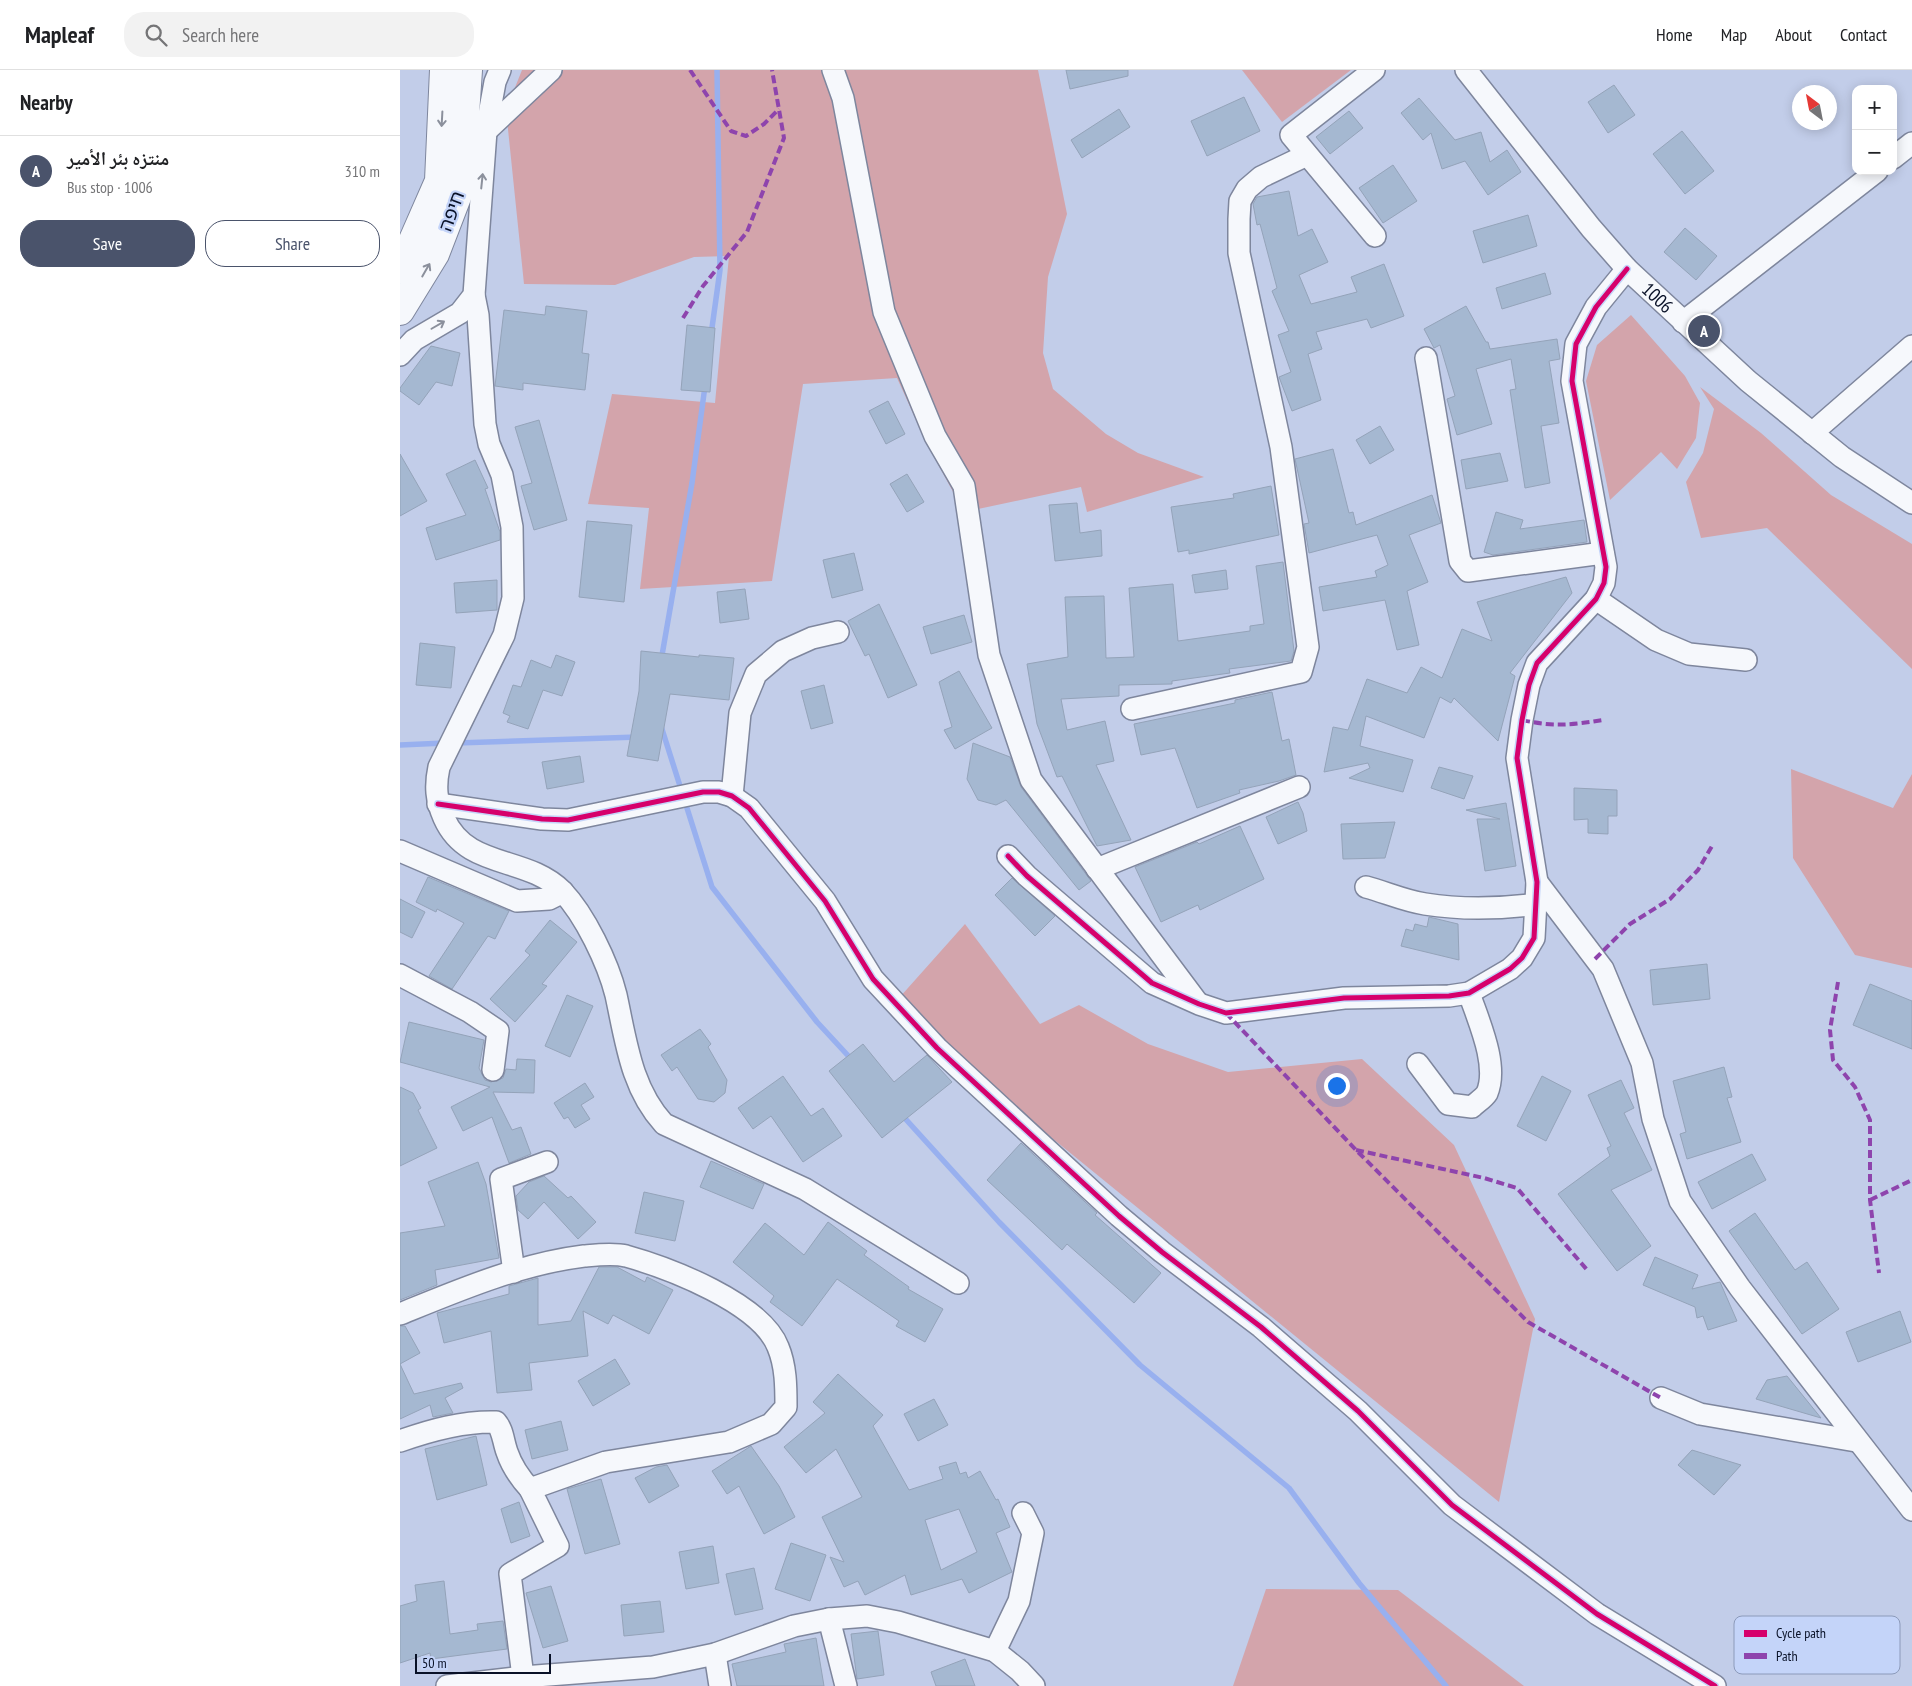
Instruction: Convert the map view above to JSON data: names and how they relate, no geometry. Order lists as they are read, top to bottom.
{
  "streets": {
    "highway": ["חיפה"],
    "street": ["1006"]
  },
  "legend": ["Cycle path", "Path"],
  "scale_bar": "50 m",
  "north": "top left",
  "page": {
    "header": "Mapleaf",
    "search": "Search here",
    "nav": [
      "Home",
      "Map",
      "About",
      "Contact"
    ],
    "heading": "Nearby",
    "map_buttons": ["+", "−"],
    "list": [
      {
        "mark": "A",
        "name": "منتزه بئر الأمير",
        "note": "Bus stop · 1006",
        "value": "310 m"
      }
    ],
    "buttons": ["Save", "Share"],
    "pins": "A",
    "scale": "50 m"
  }
}
